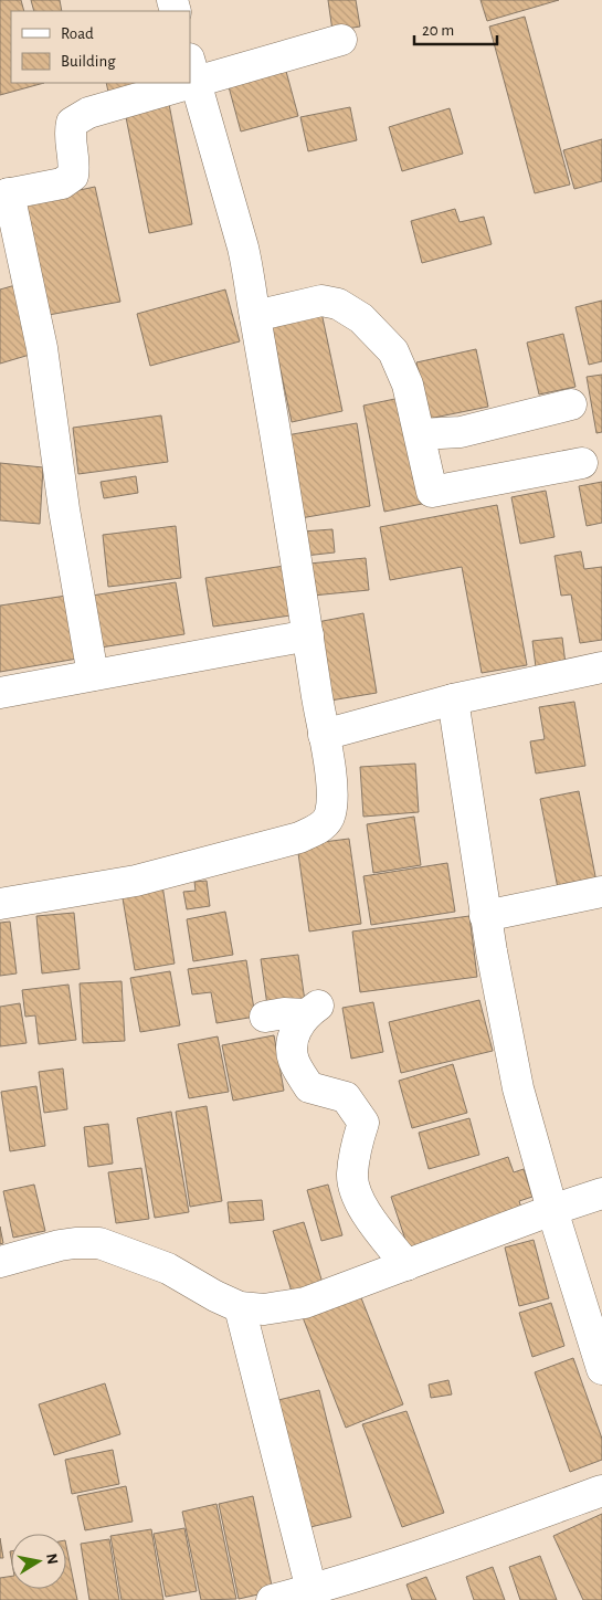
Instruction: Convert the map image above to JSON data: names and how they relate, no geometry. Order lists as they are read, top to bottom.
{
  "legend": ["Road", "Building"],
  "scale_bar": "20 m",
  "north": "right"
}
